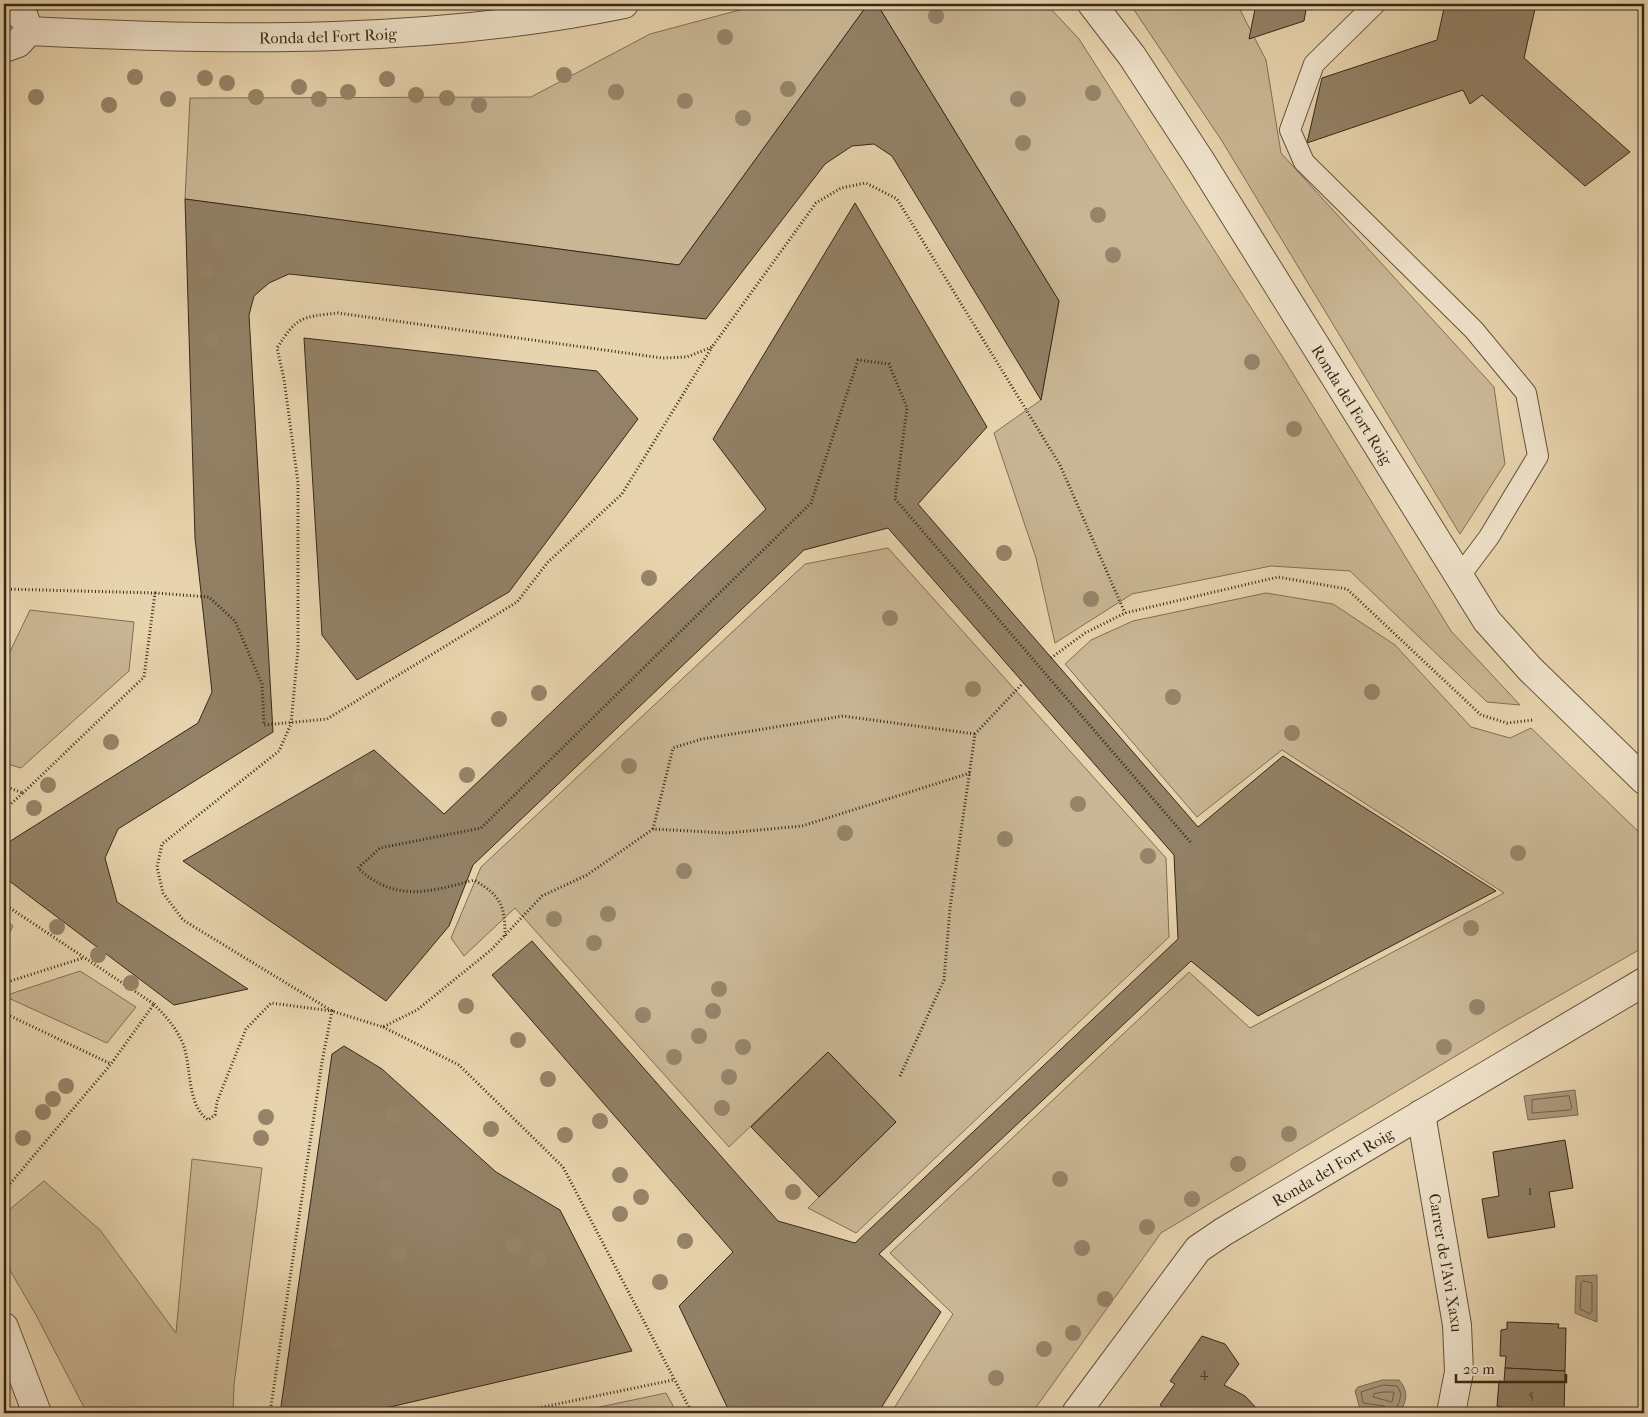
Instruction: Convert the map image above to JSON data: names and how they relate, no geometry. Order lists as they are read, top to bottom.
{
  "streets": {
    "street": ["Ronda del Fort Roig", "Carrer de l'Avi Xaxu"]
  },
  "crossings": [
    ["Ronda del Fort Roig", "Carrer de l'Avi Xaxu"]
  ],
  "house_numbers": ["1", "4", "5"],
  "scale_bar": "20 m"
}
